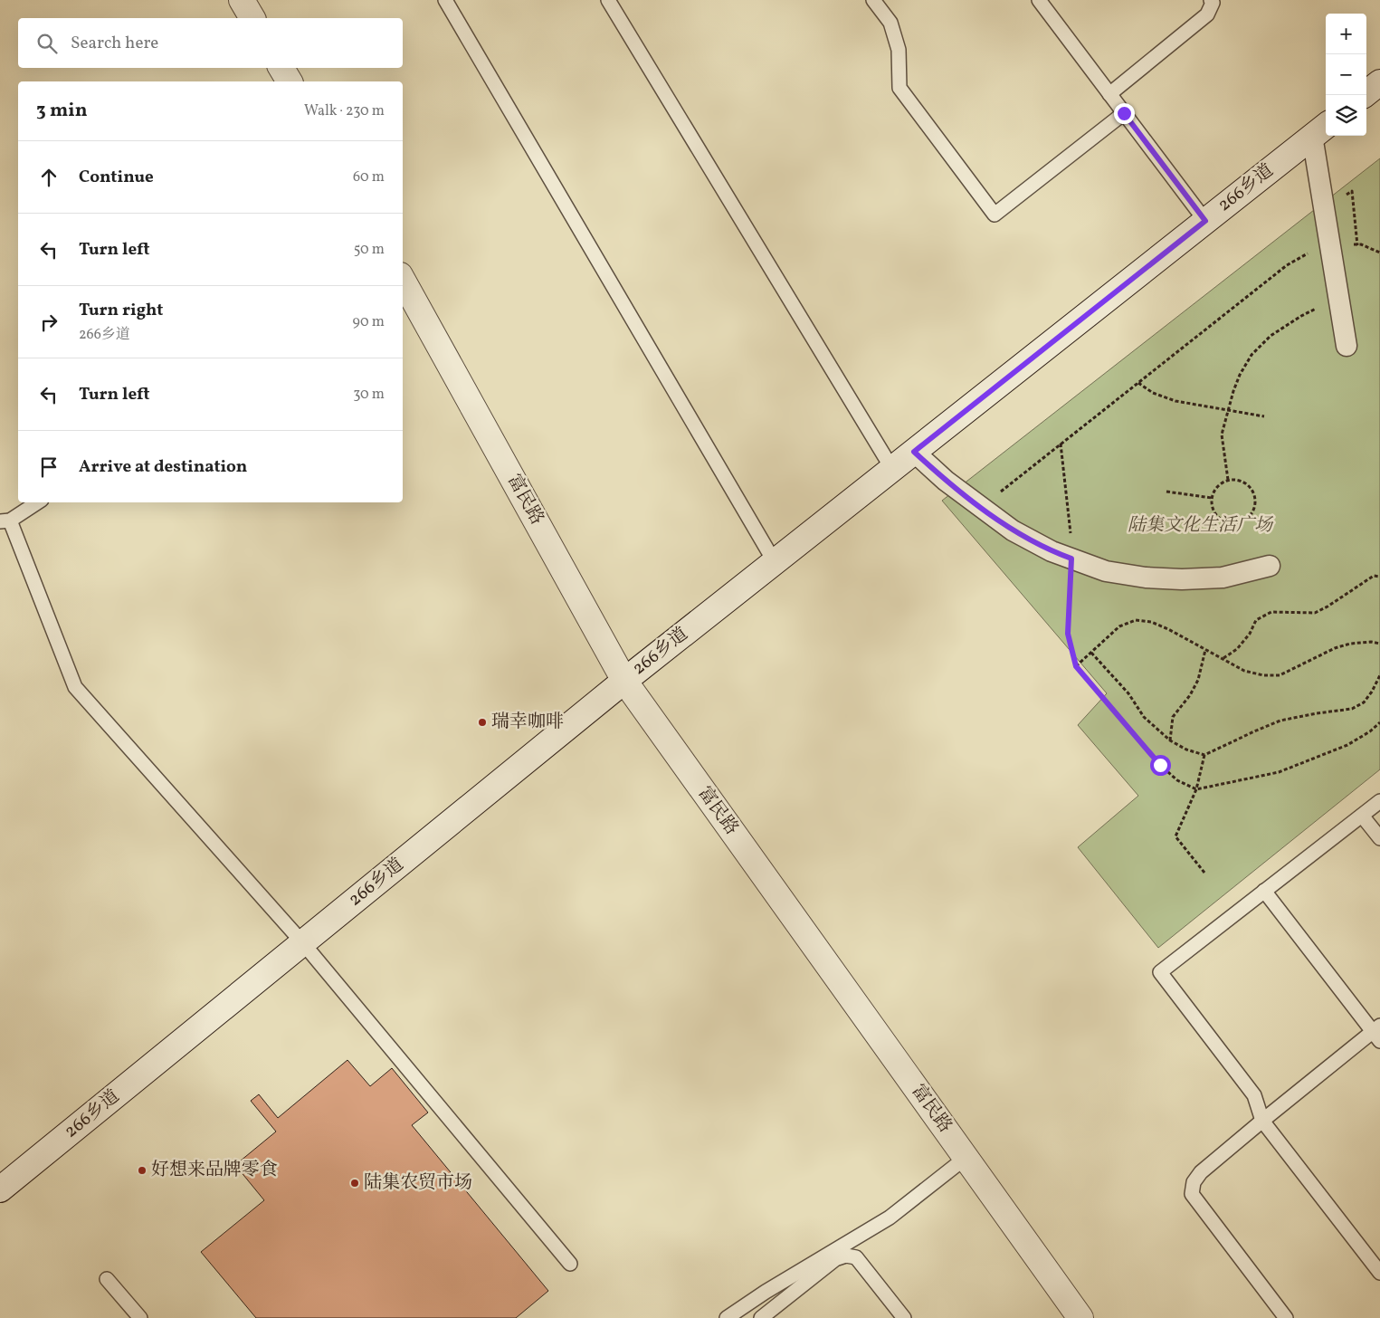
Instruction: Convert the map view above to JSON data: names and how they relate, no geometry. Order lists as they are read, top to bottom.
{
  "streets": {
    "main road": ["266乡道", "富民路"]
  },
  "crossings": [
    ["266乡道", "富民路"]
  ],
  "parks": ["陆集文化生活广场"],
  "places": ["瑞幸咖啡", "好想来品牌零食", "陆集农贸市场"],
  "page": {
    "map_buttons": ["+", "−"],
    "search": "Search here",
    "heading": ["3 min", "Walk · 230 m"],
    "list": [
      ["Continue", "60 m"],
      ["Turn left", "50 m"],
      ["Turn right", "266乡道", "90 m"],
      ["Turn left", "30 m"],
      "Arrive at destination"
    ]
  }
}
